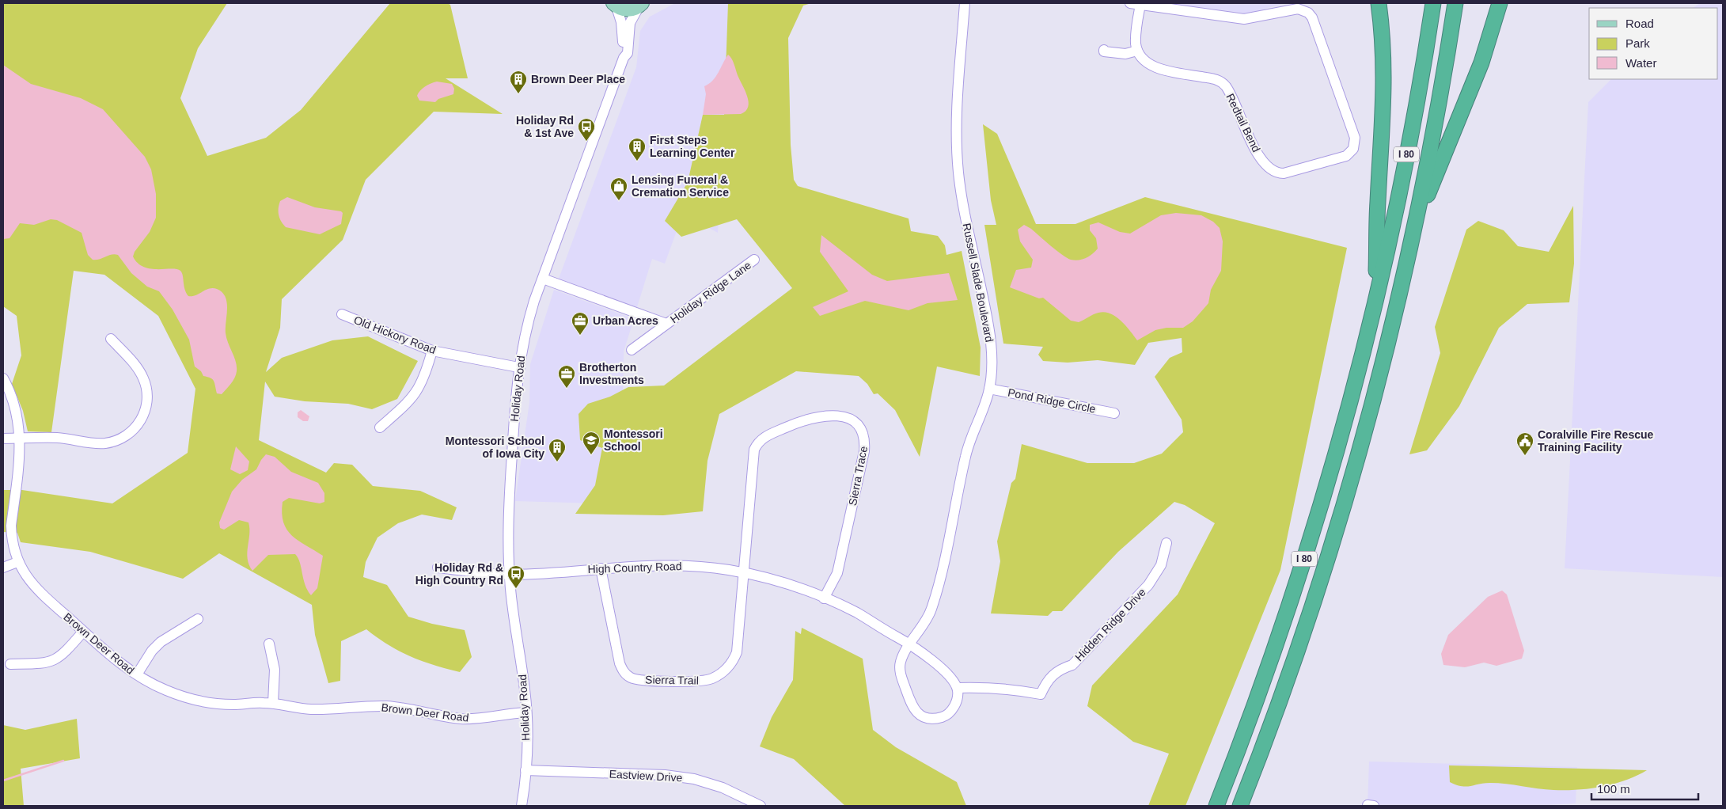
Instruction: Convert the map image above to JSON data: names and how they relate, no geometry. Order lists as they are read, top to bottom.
{
  "streets": {
    "highway": ["I 80"],
    "street": [
      "Redtail Bend",
      "Russell Slade Boulevard",
      "Holiday Ridge Lane",
      "Old Hickory Road",
      "Holiday Road",
      "Pond Ridge Circle",
      "Sierra Trace",
      "High Country Road",
      "Hidden Ridge Drive",
      "Brown Deer Road",
      "Sierra Trail",
      "Eastview Drive"
    ]
  },
  "crossings": [
    ["Russell Slade Boulevard", "Pond Ridge Circle"],
    ["Russell Slade Boulevard", "High Country Road"],
    ["Russell Slade Boulevard", "Hidden Ridge Drive"],
    ["Holiday Ridge Lane", "Holiday Road"],
    ["Old Hickory Road", "Holiday Road"],
    ["Holiday Road", "High Country Road"],
    ["Holiday Road", "Brown Deer Road"],
    ["Holiday Road", "Eastview Drive"],
    ["Sierra Trace", "High Country Road"],
    ["Sierra Trace", "Sierra Trail"],
    ["High Country Road", "Hidden Ridge Drive"],
    ["High Country Road", "Sierra Trail"]
  ],
  "places": {
    "building": ["Brown Deer Place", "First Steps Learning Center", "Montessori School of Iowa City"],
    "bus stop": ["Holiday Rd & 1st Ave", "Holiday Rd & High Country Rd"],
    "shop": ["Lensing Funeral & Cremation Service"],
    "office": ["Urban Acres", "Brotherton Investments"],
    "school or university": ["Montessori School"],
    "public building": ["Coralville Fire Rescue Training Facility"]
  },
  "legend": ["Road", "Park", "Water"],
  "scale_bar": "100 m"
}
